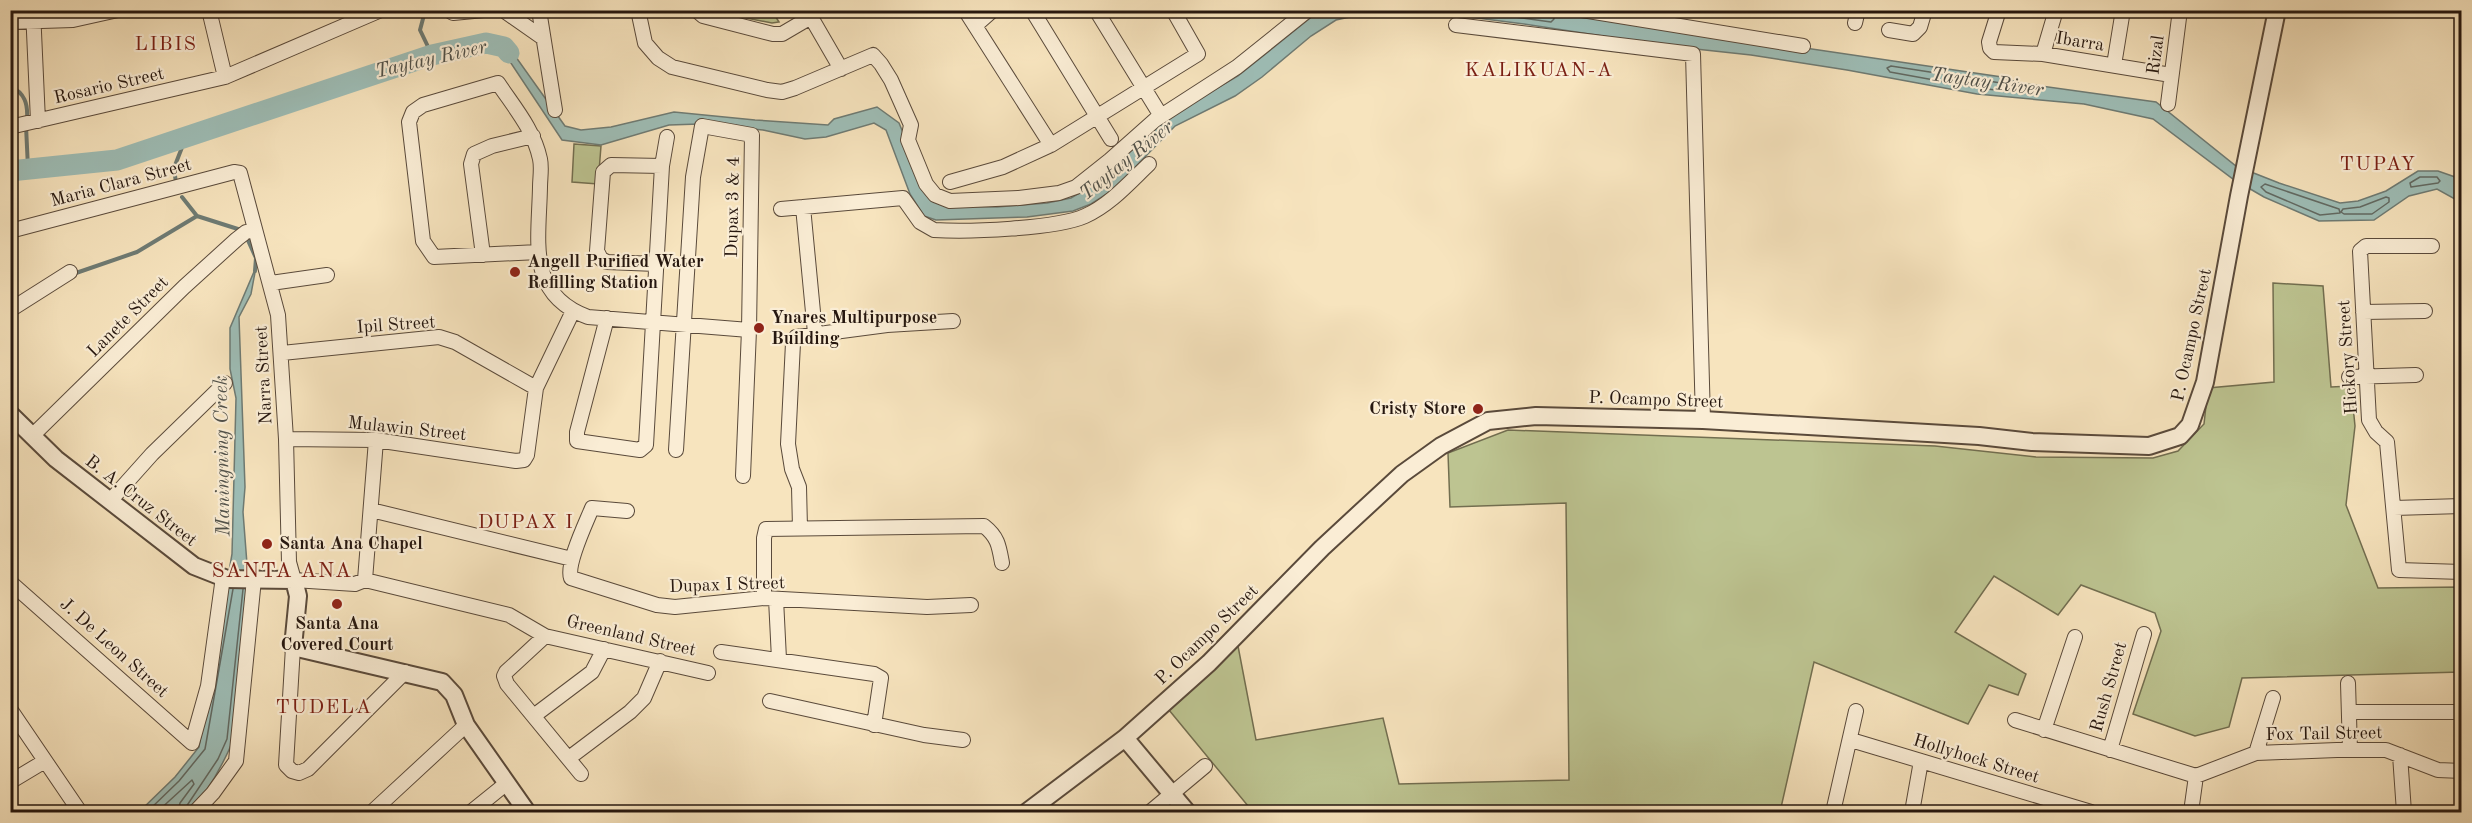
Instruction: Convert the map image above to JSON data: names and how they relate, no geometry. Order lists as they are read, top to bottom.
{
  "streets": {
    "street": [
      "Ibarra",
      "Rizal",
      "Rosario Street",
      "Maria Clara Street",
      "Dupax 3 & 4",
      "Lanete Street",
      "Ipil Street",
      "P. Ocampo Street",
      "Hickory Street",
      "Narra Street",
      "Mulawin Street",
      "B. A. Cruz Street",
      "Dupax I Street",
      "Greenland Street",
      "J. De Leon Street",
      "Rush Street",
      "Fox Tail Street",
      "Hollyhock Street"
    ]
  },
  "crossings": [
    ["Ibarra", "Rizal"],
    ["Maria Clara Street", "Narra Street"],
    ["Lanete Street", "Narra Street"],
    ["Lanete Street", "B. A. Cruz Street"],
    ["Ipil Street", "Narra Street"],
    ["Ipil Street", "Mulawin Street"],
    ["Narra Street", "Mulawin Street"],
    ["Narra Street", "B. A. Cruz Street"],
    ["B. A. Cruz Street", "Greenland Street"],
    ["B. A. Cruz Street", "J. De Leon Street"]
  ],
  "districts": [
    "LIBIS",
    "KALIKUAN-A",
    "TUPAY",
    "DUPAX I",
    "SANTA ANA",
    "TUDELA"
  ],
  "water": ["Taytay River", "Maningning Creek"],
  "places": [
    "Angell Purified Water Refilling Station",
    "Ynares Multipurpose Building",
    "Cristy Store",
    "Santa Ana Chapel",
    "Santa Ana Covered Court"
  ]
}
